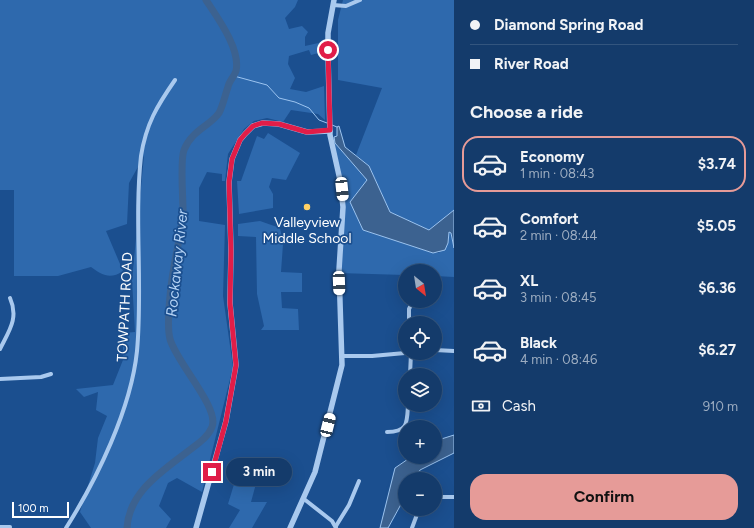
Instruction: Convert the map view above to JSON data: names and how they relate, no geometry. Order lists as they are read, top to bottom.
{
  "streets": {
    "street": ["TOWPATH ROAD"]
  },
  "water": ["Rockaway River"],
  "places": ["Valleyview Middle School"],
  "scale_bar": "100 m",
  "north": "bottom right",
  "page": {
    "banner": ["Diamond Spring Road", "River Road"],
    "heading": "Choose a ride",
    "list": [
      {
        "name": "Economy",
        "note": "1 min · 08:43",
        "value": "$3.74"
      },
      {
        "name": "Comfort",
        "note": "2 min · 08:44",
        "value": "$5.05"
      },
      {
        "name": "XL",
        "note": "3 min · 08:45",
        "value": "$6.36"
      },
      {
        "name": "Black",
        "note": "4 min · 08:46",
        "value": "$6.27"
      }
    ],
    "map_buttons": ["+", "−"],
    "pay": ["Cash", "910 m"],
    "bubble": "3 min",
    "buttons": "Confirm",
    "scale": "100 m"
  }
}
